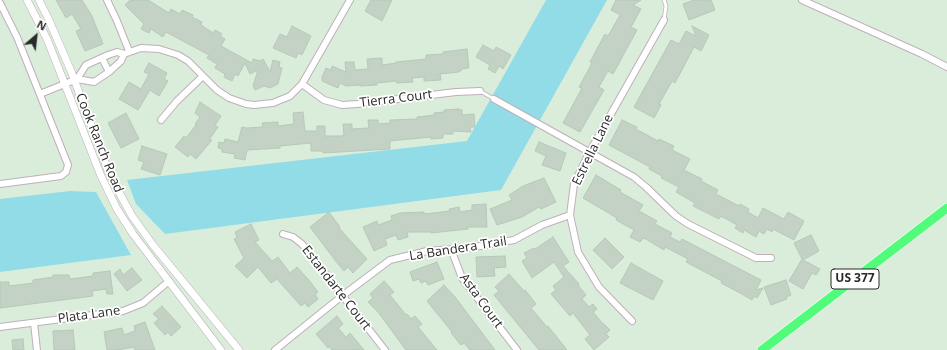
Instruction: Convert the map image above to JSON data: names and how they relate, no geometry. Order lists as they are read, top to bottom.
{
  "streets": {
    "main road": ["US 377"],
    "street": [
      "Tierra Court",
      "Cook Ranch Road",
      "Estrella Lane",
      "La Bandera Trail",
      "Estandarte Court",
      "Asta Court",
      "Plata Lane"
    ]
  },
  "crossings": [
    ["Cook Ranch Road", "Plata Lane"],
    ["Estrella Lane", "La Bandera Trail"],
    ["La Bandera Trail", "Estandarte Court"],
    ["La Bandera Trail", "Asta Court"]
  ],
  "north": "top right"
}
